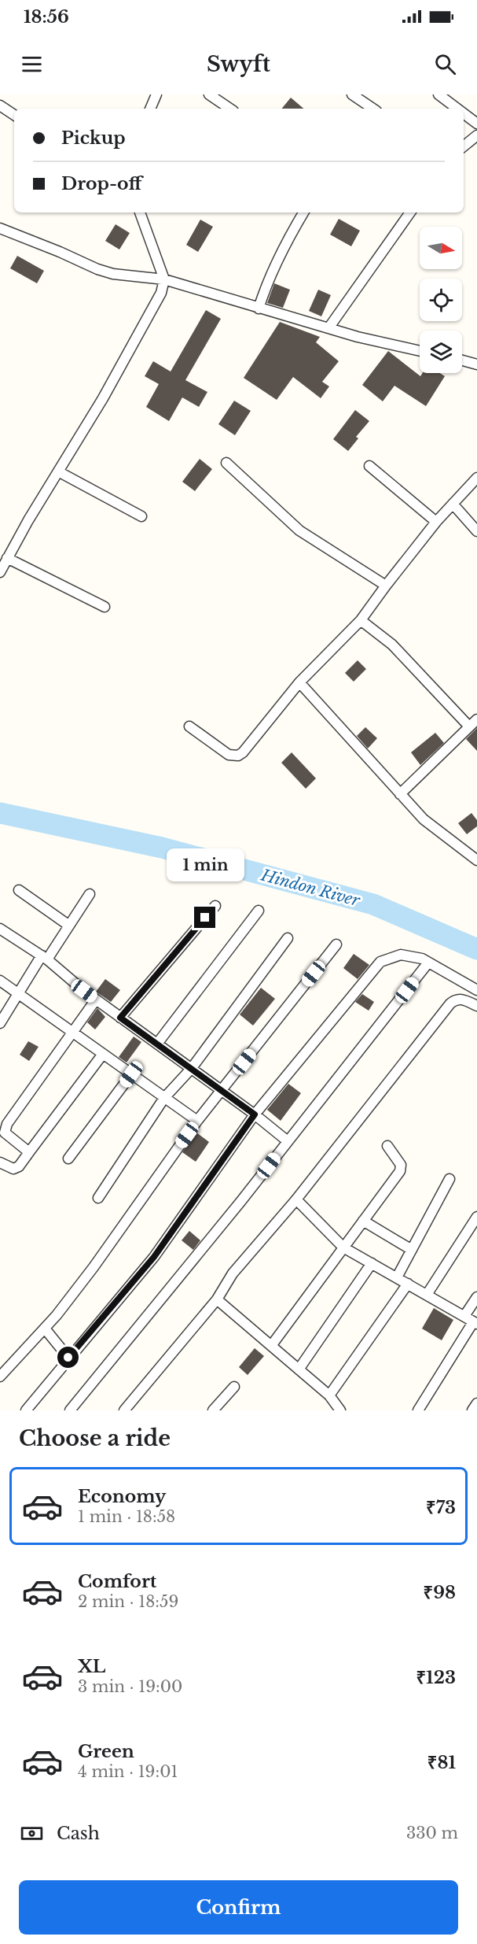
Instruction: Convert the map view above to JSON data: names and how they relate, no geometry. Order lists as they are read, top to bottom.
{
  "water": ["Hindon River"],
  "north": "right",
  "page": {
    "status": "18:56",
    "header": "Swyft",
    "banner": ["Pickup", "Drop-off"],
    "bubble": "1 min",
    "heading": "Choose a ride",
    "list": [
      {
        "name": "Economy",
        "note": "1 min · 18:58",
        "value": "₹73"
      },
      {
        "name": "Comfort",
        "note": "2 min · 18:59",
        "value": "₹98"
      },
      {
        "name": "XL",
        "note": "3 min · 19:00",
        "value": "₹123"
      },
      {
        "name": "Green",
        "note": "4 min · 19:01",
        "value": "₹81"
      }
    ],
    "pay": ["Cash", "330 m"],
    "buttons": "Confirm"
  }
}
